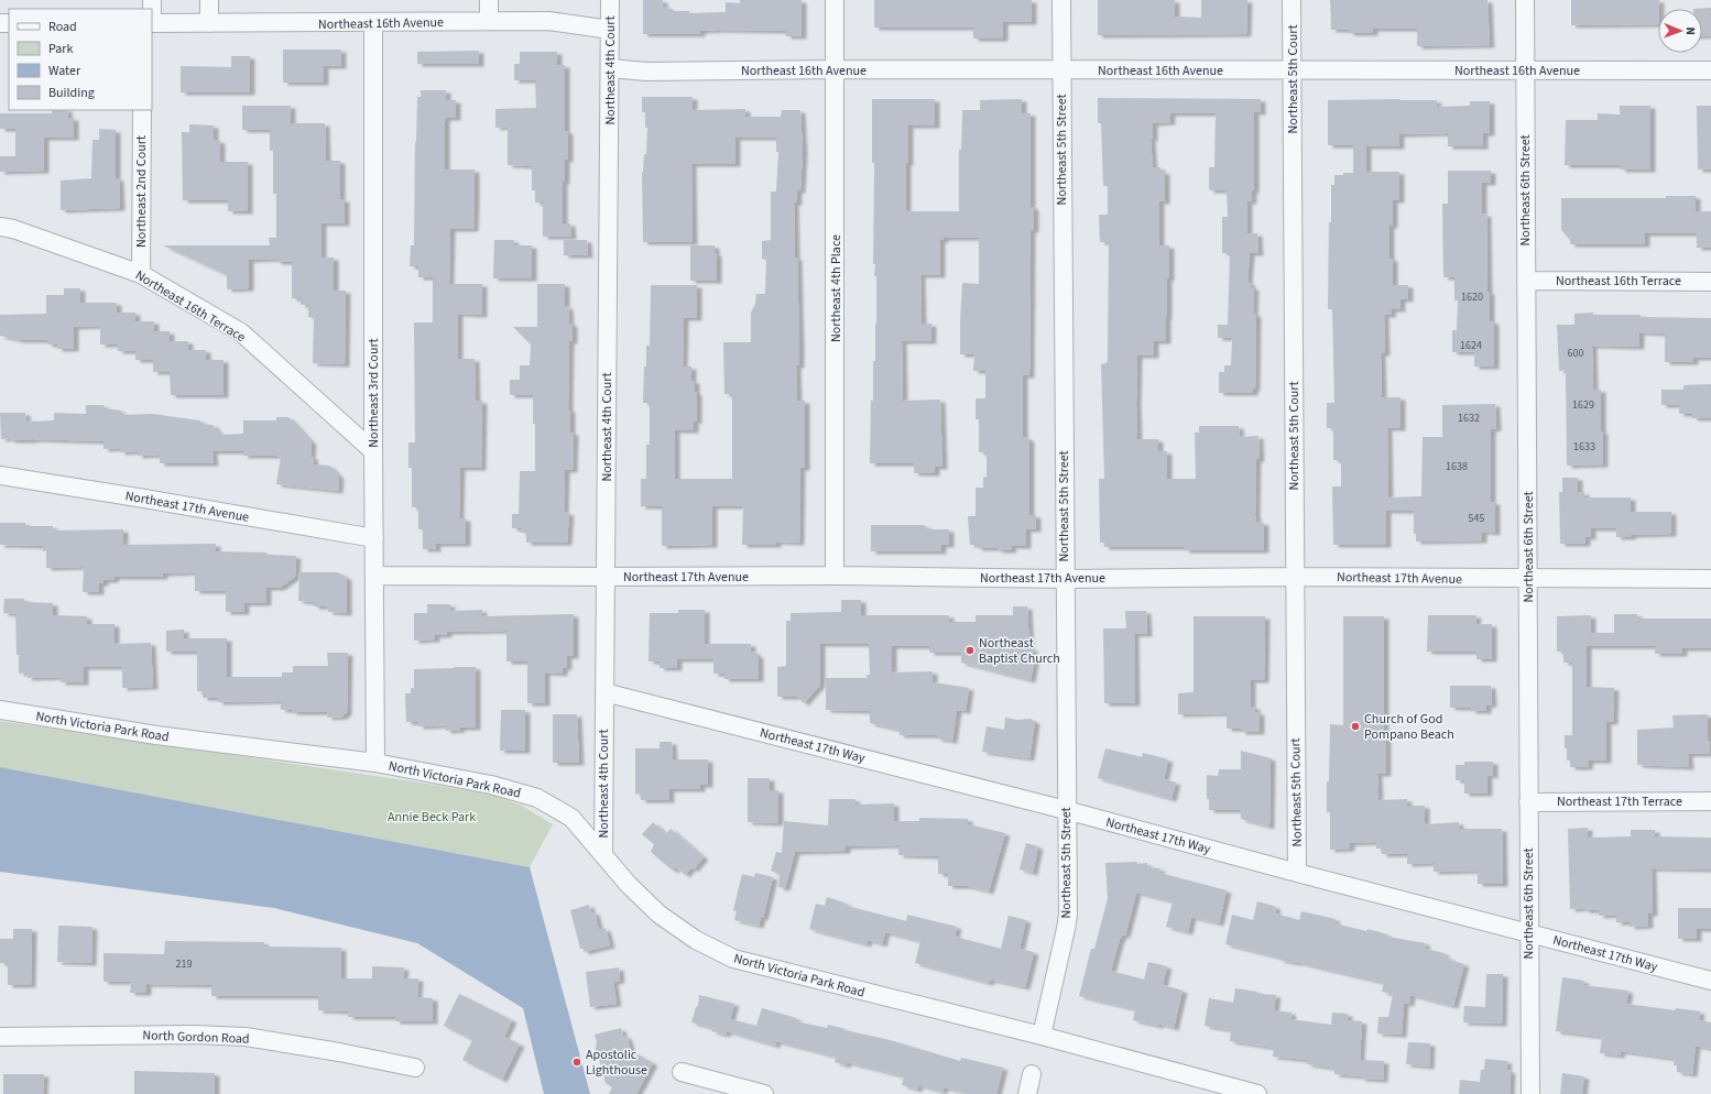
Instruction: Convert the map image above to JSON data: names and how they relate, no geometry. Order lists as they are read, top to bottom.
{
  "streets": {
    "street": [
      "Northeast 16th Avenue",
      "Northeast 4th Court",
      "Northeast 5th Court",
      "Northeast 5th Street",
      "Northeast 6th Street",
      "Northeast 2nd Court",
      "Northeast 16th Terrace",
      "Northeast 4th Place",
      "Northeast 3rd Court",
      "Northeast 17th Avenue",
      "North Victoria Park Road",
      "Northeast 17th Way",
      "Northeast 17th Terrace",
      "North Gordon Road"
    ]
  },
  "crossings": [
    ["Northeast 16th Avenue", "Northeast 4th Court"],
    ["Northeast 16th Avenue", "Northeast 5th Court"],
    ["Northeast 16th Avenue", "Northeast 5th Street"],
    ["Northeast 16th Avenue", "Northeast 6th Street"],
    ["Northeast 16th Avenue", "Northeast 4th Place"],
    ["Northeast 16th Avenue", "Northeast 3rd Court"],
    ["Northeast 4th Court", "Northeast 17th Avenue"],
    ["Northeast 4th Court", "North Victoria Park Road"],
    ["Northeast 4th Court", "Northeast 17th Way"],
    ["Northeast 5th Court", "Northeast 17th Avenue"],
    ["Northeast 5th Court", "Northeast 17th Way"],
    ["Northeast 5th Street", "Northeast 17th Avenue"],
    ["Northeast 5th Street", "North Victoria Park Road"],
    ["Northeast 5th Street", "Northeast 17th Way"],
    ["Northeast 6th Street", "Northeast 16th Terrace"],
    ["Northeast 6th Street", "Northeast 17th Avenue"],
    ["Northeast 6th Street", "Northeast 17th Way"],
    ["Northeast 6th Street", "Northeast 17th Terrace"],
    ["Northeast 2nd Court", "Northeast 16th Terrace"],
    ["Northeast 16th Terrace", "Northeast 3rd Court"],
    ["Northeast 4th Place", "Northeast 17th Avenue"],
    ["Northeast 3rd Court", "Northeast 17th Avenue"],
    ["Northeast 3rd Court", "North Victoria Park Road"]
  ],
  "parks": ["Annie Beck Park"],
  "places": ["Northeast Baptist Church", "Church of God Pompano Beach", "Apostolic Lighthouse"],
  "house_numbers": [
    "1620",
    "1624",
    "600",
    "1629",
    "1632",
    "1633",
    "1638",
    "545",
    "219"
  ],
  "legend": [
    "Road",
    "Park",
    "Water",
    "Building"
  ],
  "north": "right"
}
